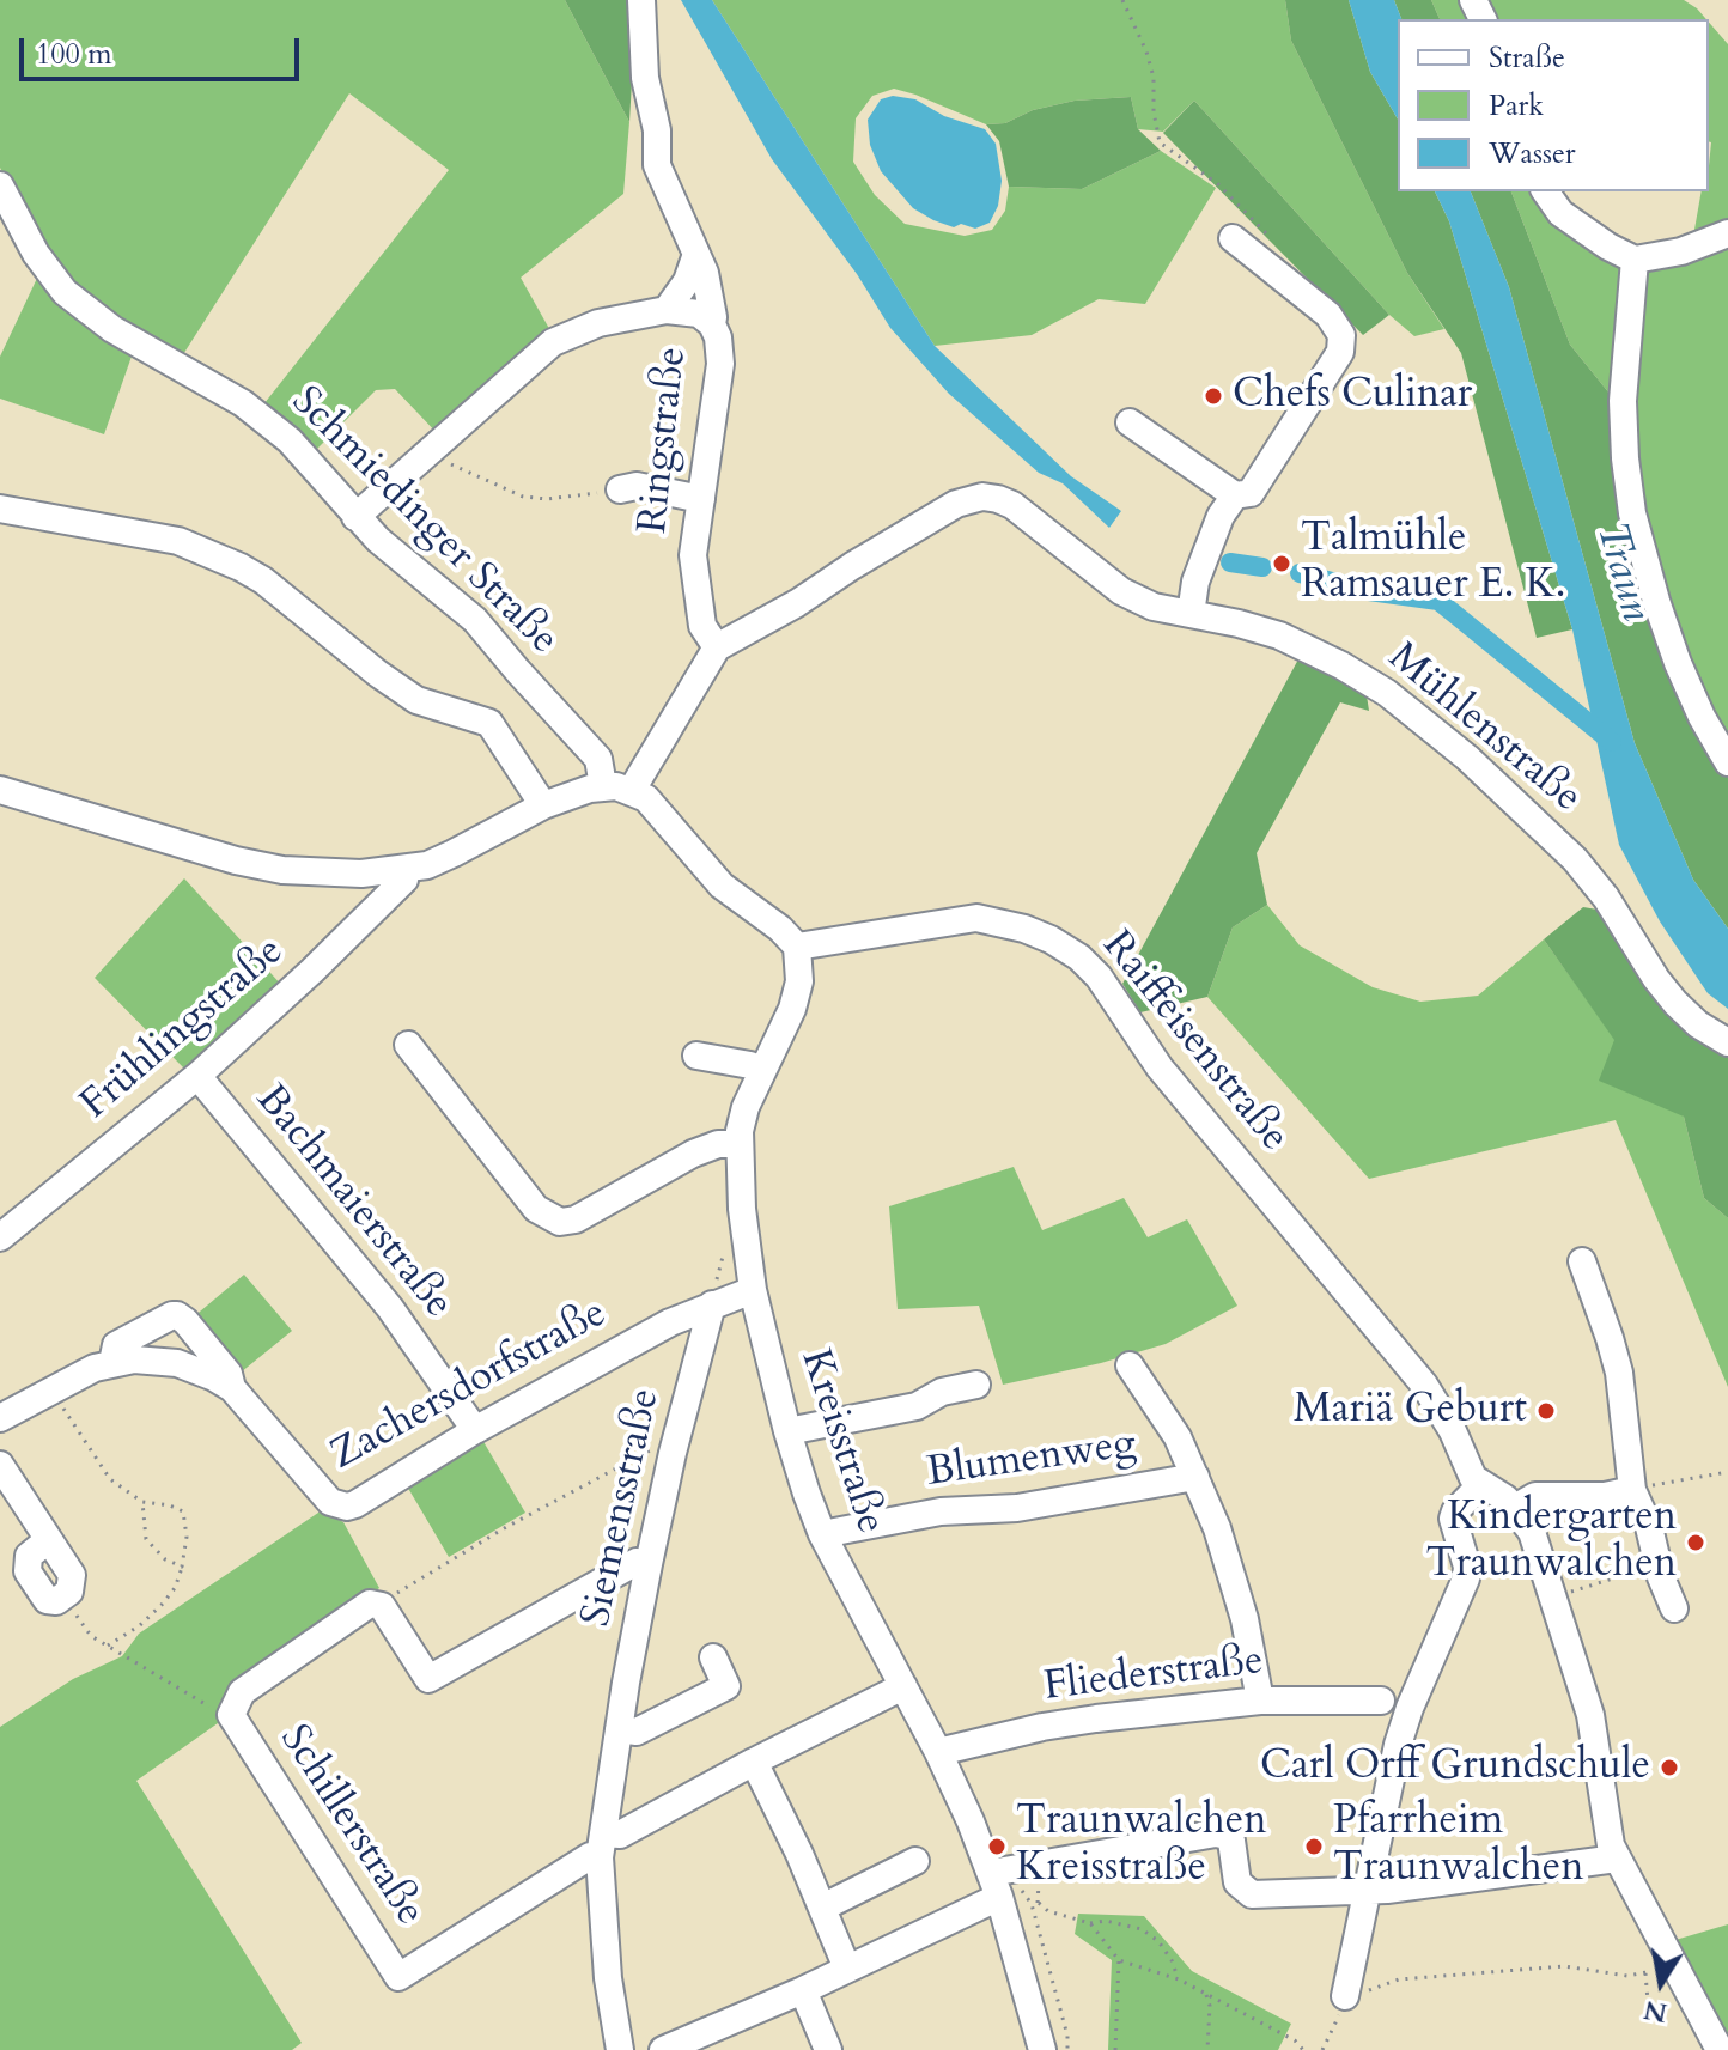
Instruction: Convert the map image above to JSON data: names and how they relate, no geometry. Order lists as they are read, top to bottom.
{
  "streets": {
    "street": [
      "Ringstraße",
      "Schmiedinger Straße",
      "Mühlenstraße",
      "Frühlingstraße",
      "Raiffeisenstraße",
      "Bachmaierstraße",
      "Zachersdorfstraße",
      "Kreisstraße",
      "Blumenweg",
      "Siemensstraße",
      "Fliederstraße",
      "Schillerstraße"
    ]
  },
  "crossings": [
    ["Ringstraße", "Schmiedinger Straße"],
    ["Ringstraße", "Mühlenstraße"],
    ["Frühlingstraße", "Bachmaierstraße"],
    ["Raiffeisenstraße", "Kreisstraße"],
    ["Bachmaierstraße", "Zachersdorfstraße"],
    ["Zachersdorfstraße", "Kreisstraße"],
    ["Zachersdorfstraße", "Siemensstraße"],
    ["Kreisstraße", "Blumenweg"],
    ["Kreisstraße", "Fliederstraße"],
    ["Kreisstraße", "Schillerstraße"],
    ["Siemensstraße", "Schillerstraße"]
  ],
  "water": ["Traun"],
  "places": [
    "Chefs Culinar",
    "Talmühle Ramsauer E. K.",
    "Mariä Geburt",
    "Kindergarten Traunwalchen",
    "Carl Orff Grundschule",
    "Traunwalchen Kreisstraße",
    "Pfarrheim Traunwalchen"
  ],
  "legend": ["Straße", "Park", "Wasser"],
  "scale_bar": "100 m",
  "north": "bottom"
}
